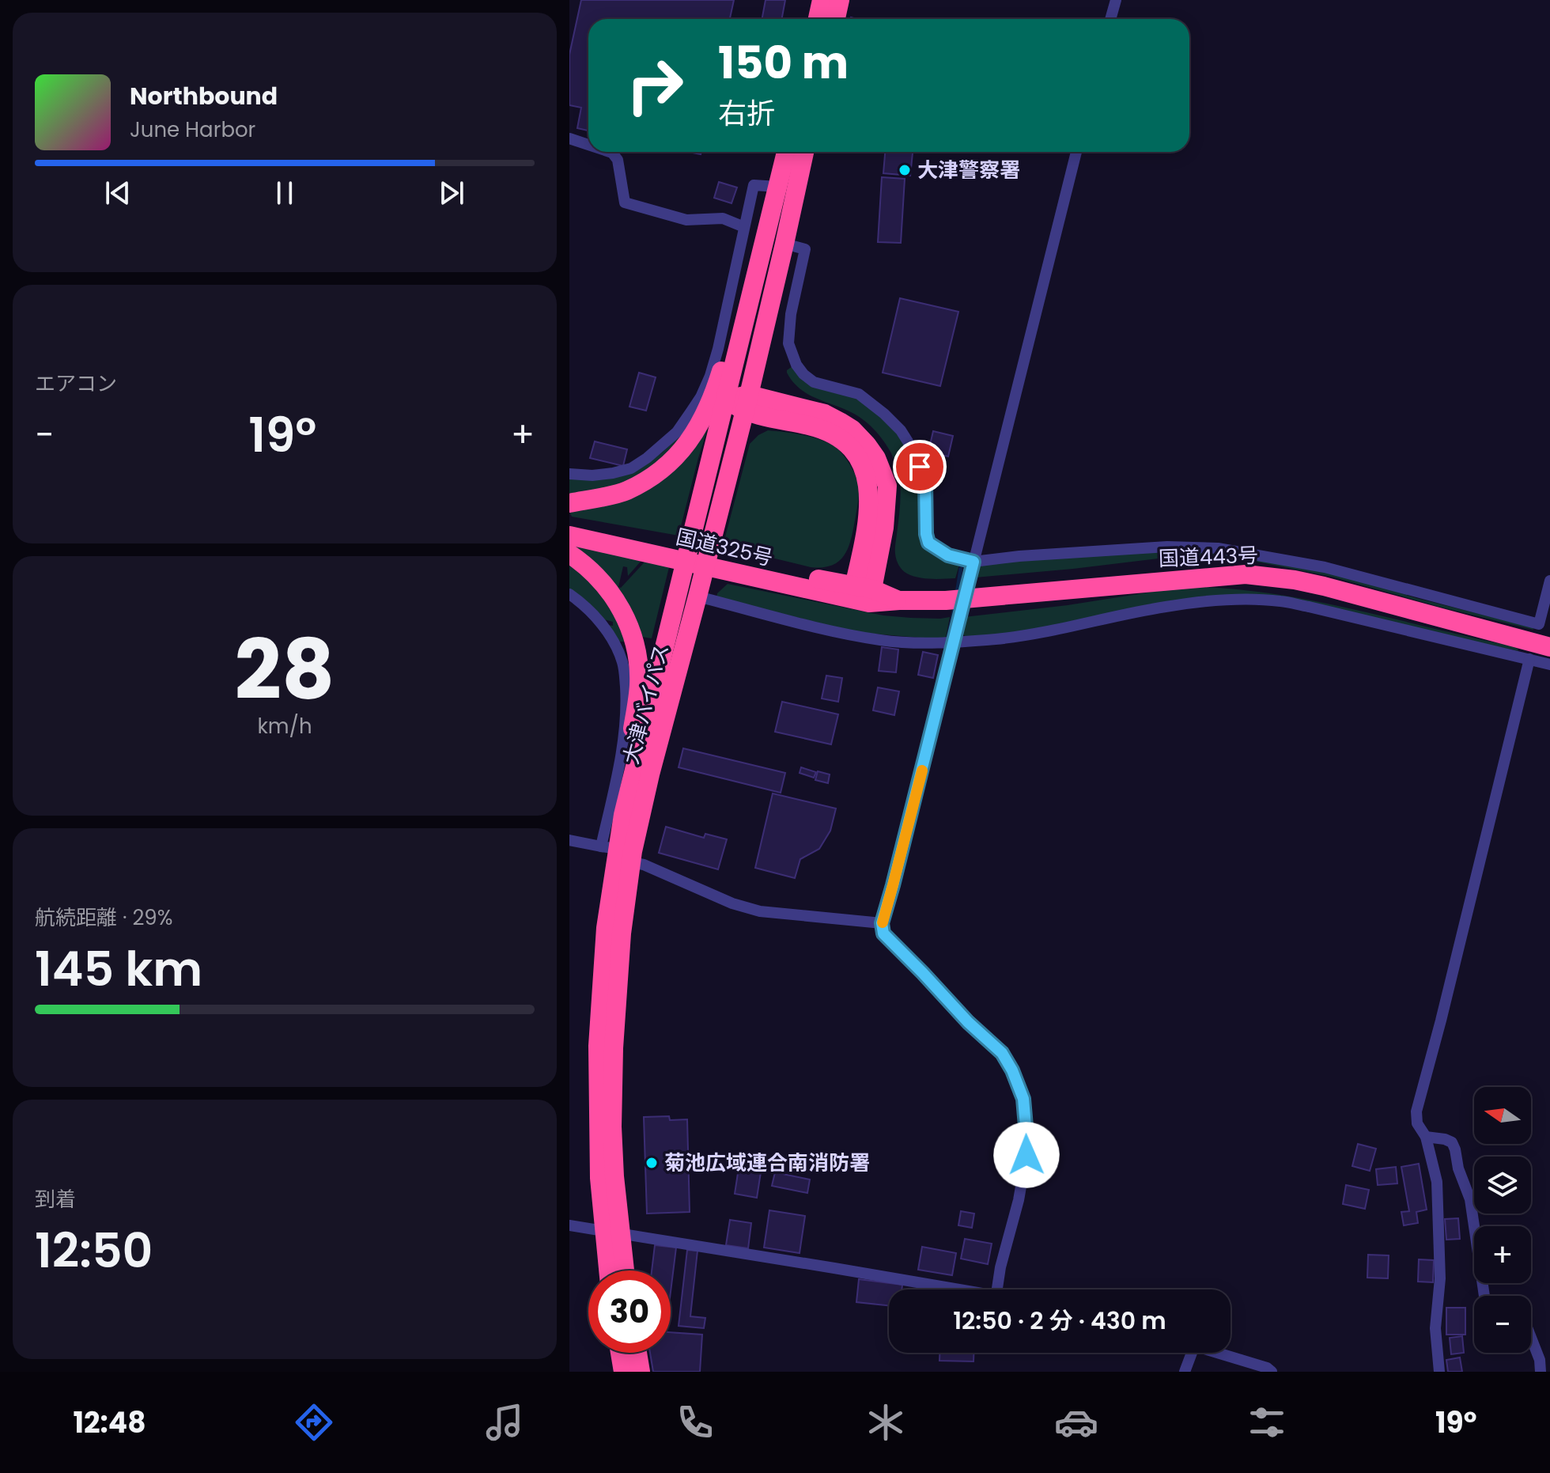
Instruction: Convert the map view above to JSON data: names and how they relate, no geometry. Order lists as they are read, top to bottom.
{
  "streets": {
    "highway": ["国道325号", "国道443号", "大津バイパス"]
  },
  "crossings": [
    ["国道325号", "国道443号"]
  ],
  "places": ["大津警察署", "菊池広域連合南消防署"],
  "north": "left",
  "page": {
    "turn": ["150 m", "右折"],
    "song": ["Northbound", "June Harbor"],
    "tile": [
      "エアコン",
      ["28", "km/h"],
      ["航続距離 · 29%", "145 km"],
      ["到着", "12:50"]
    ],
    "heat": ["−", "19°", "+"],
    "map_buttons": ["+", "−"],
    "limit": "30",
    "trip": "12:50 · 2 分 · 430 m",
    "tabs": ["12:48", "19°"]
  }
}
